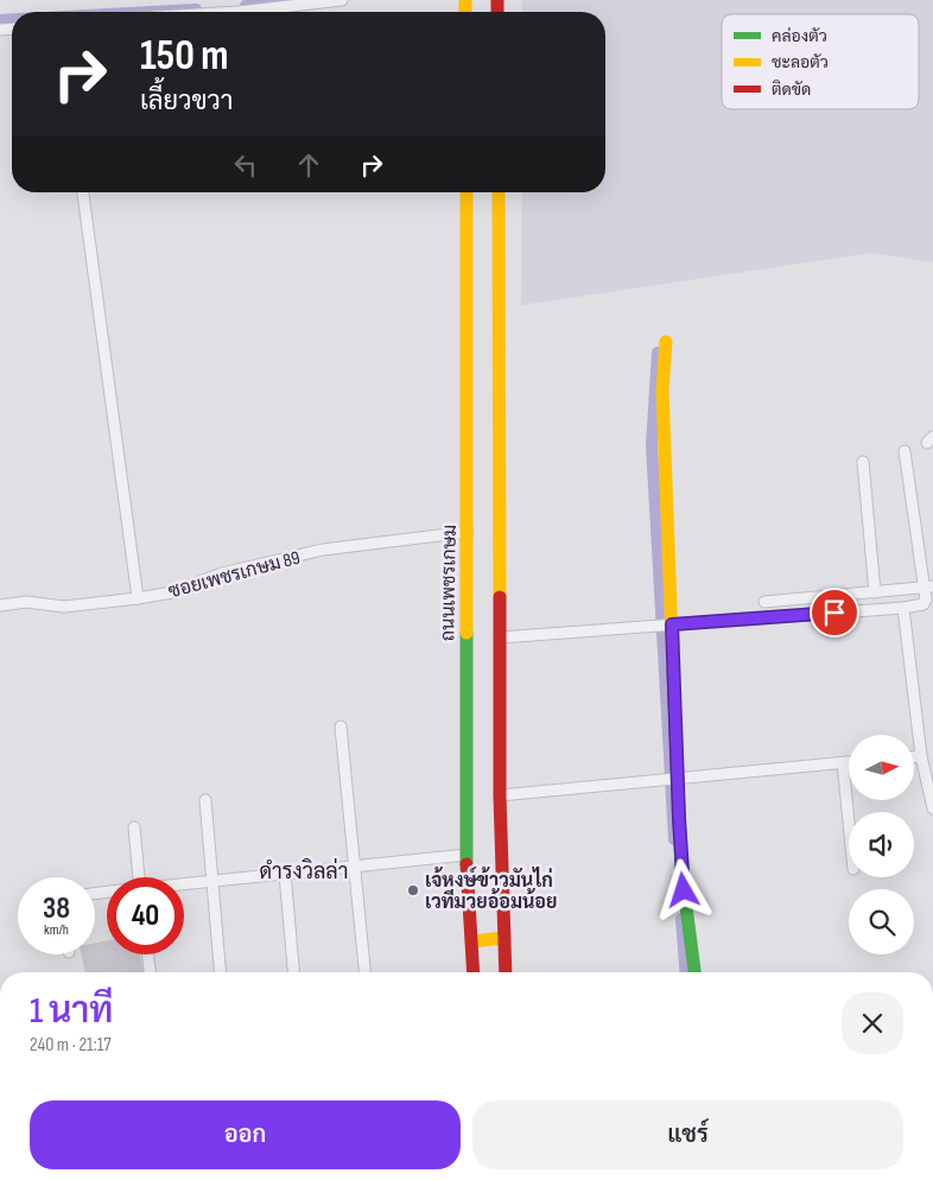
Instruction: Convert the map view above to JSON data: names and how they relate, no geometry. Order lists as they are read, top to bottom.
{
  "streets": {
    "main road": ["ถนนเพชรเกษม"],
    "street": ["ซอยเพชรเกษม 89"]
  },
  "crossings": [
    ["ซอยเพชรเกษม 89", "ถนนเพชรเกษม"]
  ],
  "districts": ["ดำรงวิลล่า"],
  "places": ["เจ้หงษ์ข้าวมันไก่ เวทีมวยอ้อมน้อย"],
  "legend": ["คล่องตัว", "ชะลอตัว", "ติดขัด"],
  "north": "right",
  "page": {
    "turn": ["150 m", "เลี้ยวขวา"],
    "speed": "38 km/h",
    "limit": "40",
    "heading": ["1 นาที", "240 m · 21:17"],
    "buttons": ["ออก", "แชร์"]
  }
}
